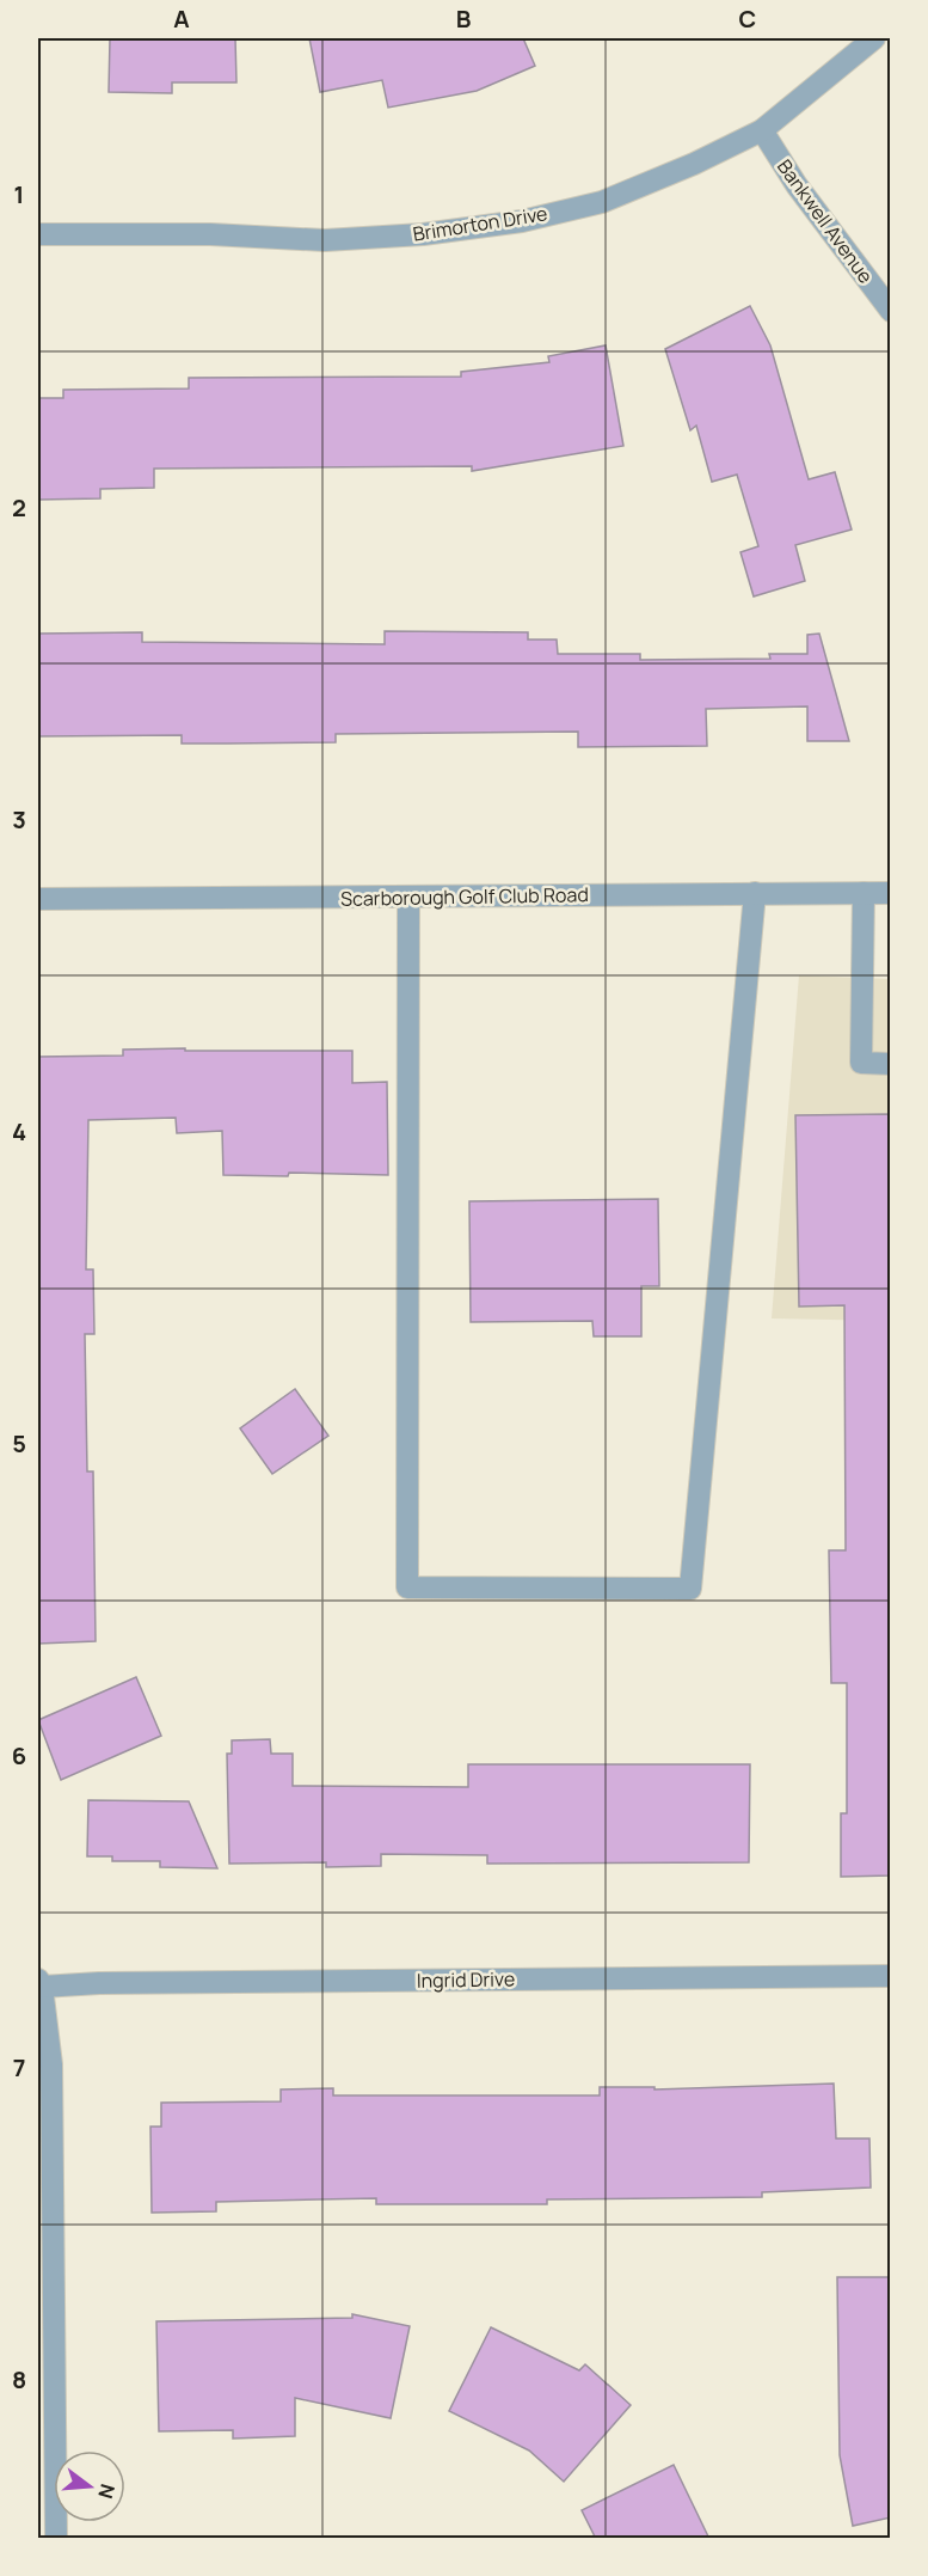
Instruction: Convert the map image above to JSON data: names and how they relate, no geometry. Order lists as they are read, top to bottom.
{
  "streets": {
    "street": [
      "Bankwell Avenue",
      "Brimorton Drive",
      "Scarborough Golf Club Road",
      "Ingrid Drive"
    ]
  },
  "crossings": [
    ["Bankwell Avenue", "Brimorton Drive"]
  ],
  "north": "right",
  "grid": {
    "columns": ["A", "B", "C"],
    "rows": [
      "1",
      "2",
      "3",
      "4",
      "5",
      "6",
      "7",
      "8"
    ]
  }
}
